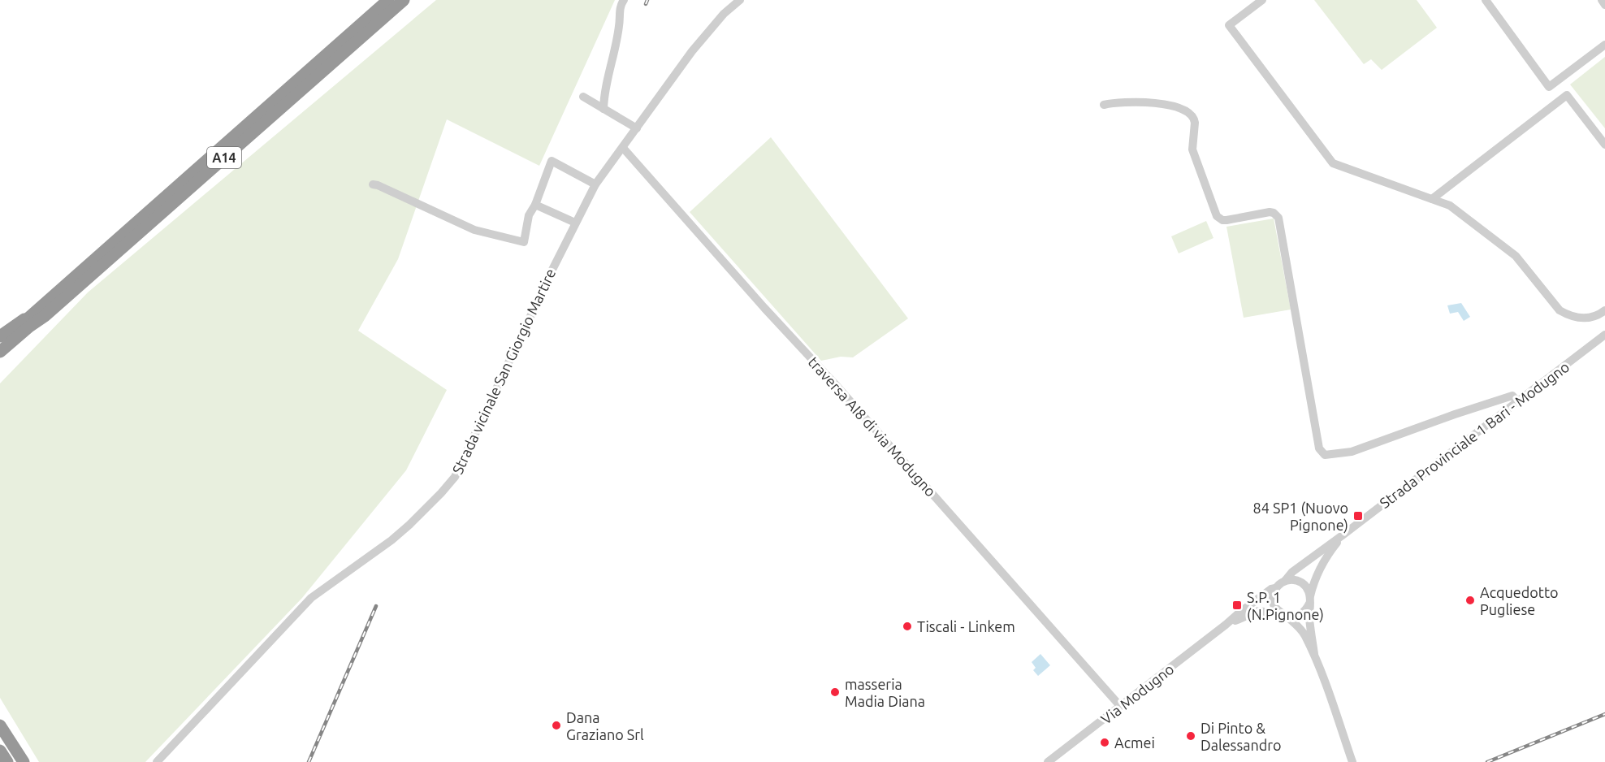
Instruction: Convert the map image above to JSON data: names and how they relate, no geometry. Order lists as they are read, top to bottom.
{
  "streets": {
    "highway": ["A14"],
    "street": [
      "Strada vicinale San Giorgio Martire",
      "traversa AI8 di via Modugno",
      "Strada Provinciale 1 Bari - Modugno",
      "Via Modugno"
    ]
  },
  "crossings": [
    ["Strada vicinale San Giorgio Martire", "traversa AI8 di via Modugno"],
    ["traversa AI8 di via Modugno", "Via Modugno"],
    ["Strada Provinciale 1 Bari - Modugno", "Via Modugno"]
  ],
  "places": {
    "transit": ["84 SP1 (Nuovo Pignone)", "S.P. 1 (N.Pignone)"],
    "other": [
      "Acquedotto Pugliese",
      "Tiscali - Linkem",
      "masseria Madia Diana",
      "Dana Graziano Srl",
      "Di Pinto & Dalessandro",
      "Acmei"
    ]
  }
}
